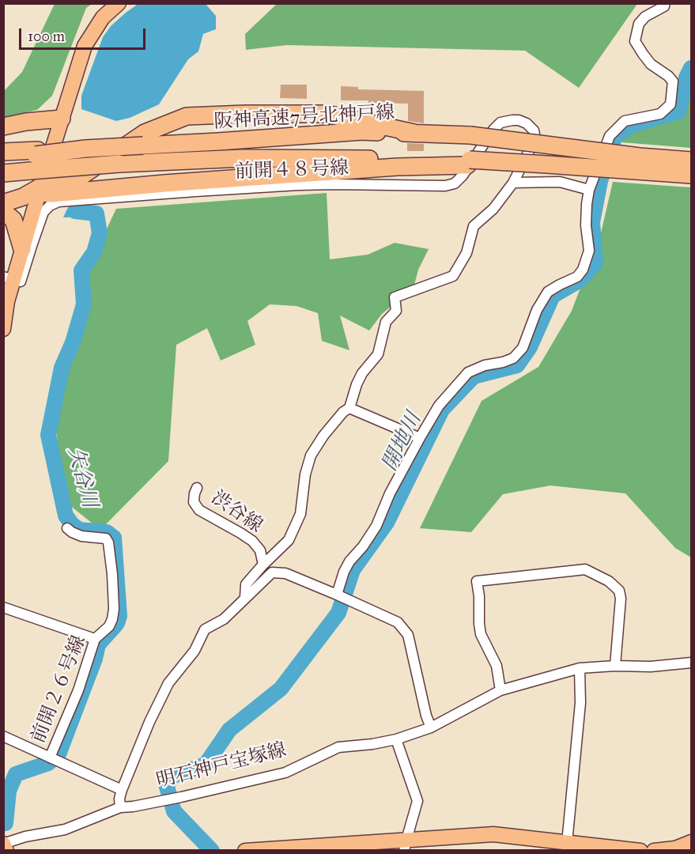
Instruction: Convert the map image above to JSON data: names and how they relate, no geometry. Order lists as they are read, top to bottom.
{
  "streets": {
    "highway": ["阪神高速7号北神戸線"],
    "street": [
      "前開４８号線",
      "渋谷線",
      "前開２６号線",
      "明石神戸宝塚線"
    ]
  },
  "water": ["開地川", "矢谷川"],
  "scale_bar": "100 m"
}
